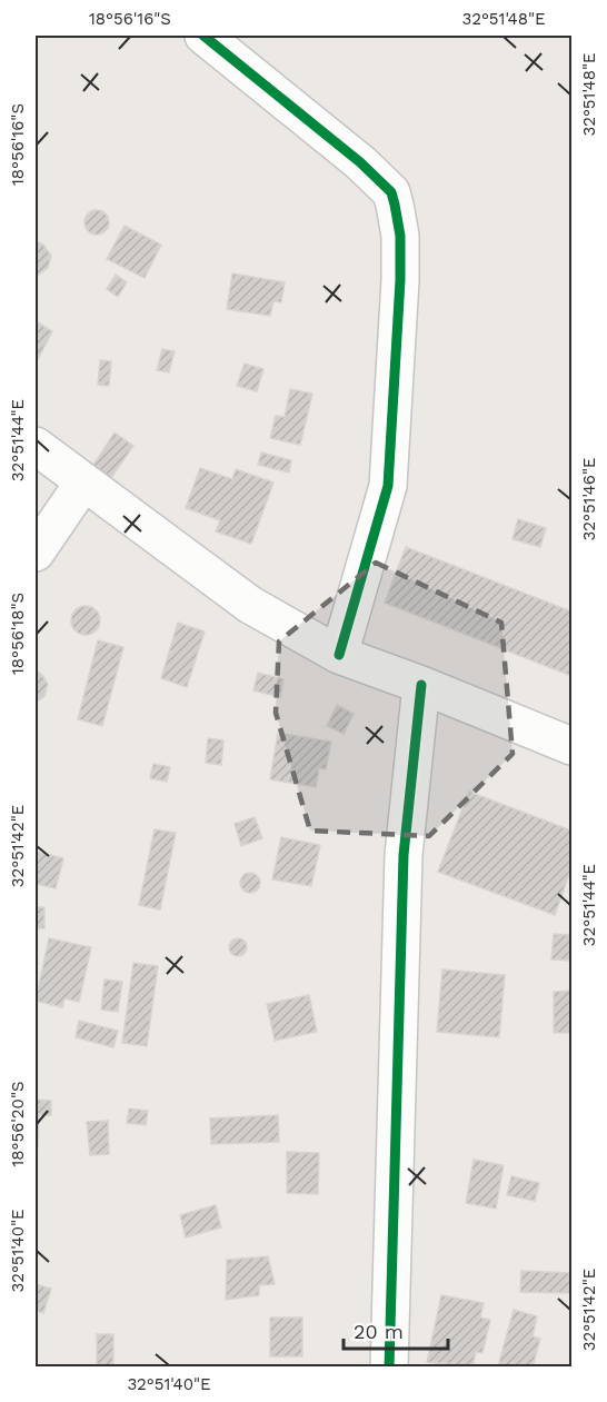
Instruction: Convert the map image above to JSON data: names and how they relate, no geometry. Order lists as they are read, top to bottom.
{
  "scale_bar": "20 m",
  "coordinates": [
    "18°56'16\"S",
    "32°51'48\"E",
    "32°51'44\"E",
    "32°51'46\"E",
    "18°56'18\"S",
    "32°51'42\"E",
    "18°56'20\"S",
    "32°51'40\"E"
  ]
}
